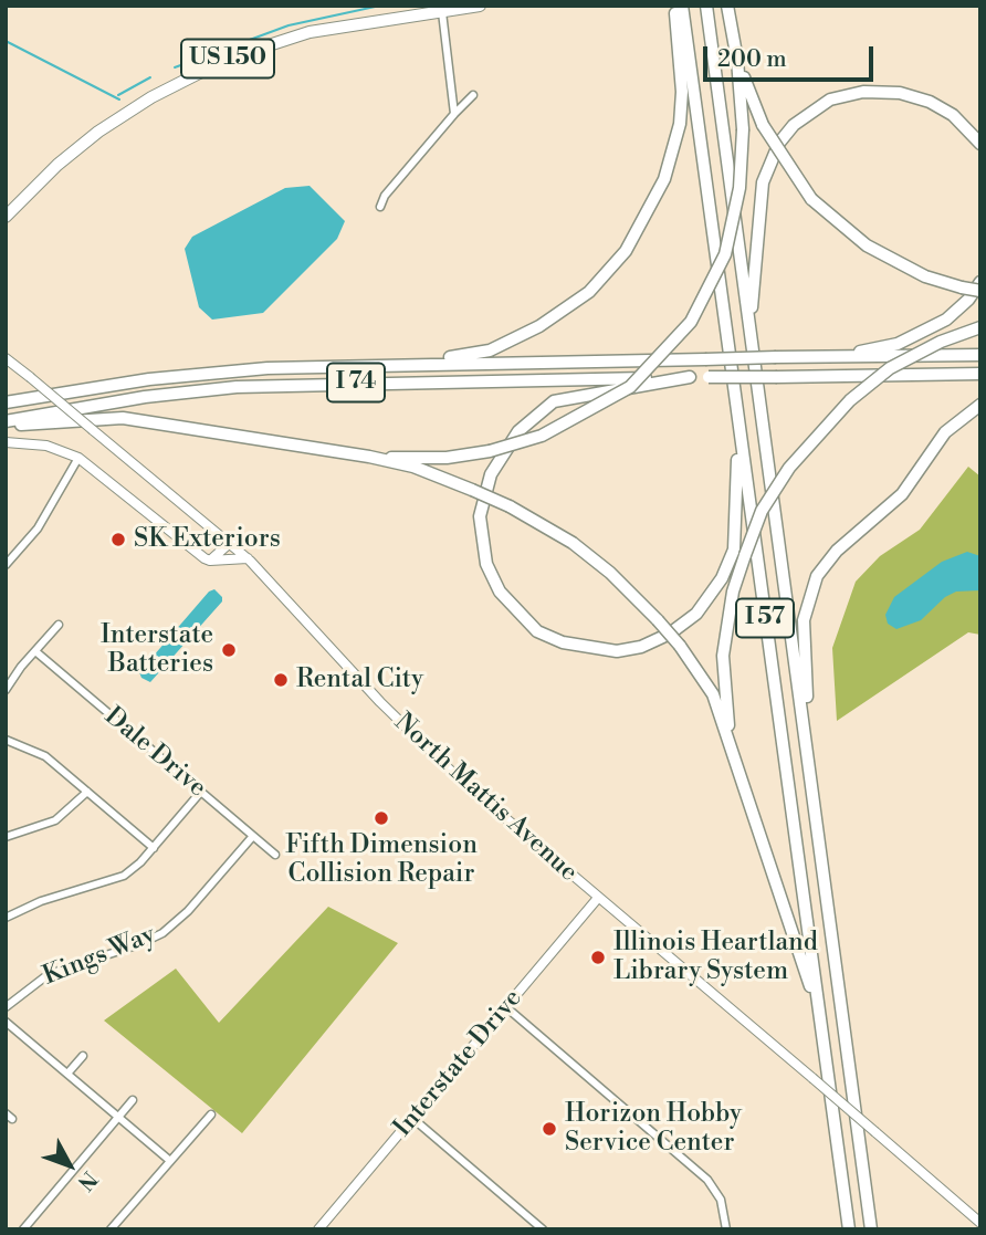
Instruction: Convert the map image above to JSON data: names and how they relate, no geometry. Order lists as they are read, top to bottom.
{
  "streets": {
    "highway": ["I 74", "I 57"],
    "main road": ["US 150"],
    "street": [
      "Dale Drive",
      "North Mattis Avenue",
      "Kings Way",
      "Interstate Drive"
    ]
  },
  "crossings": [
    ["Dale Drive", "Kings Way"],
    ["North Mattis Avenue", "Interstate Drive"]
  ],
  "places": [
    "SK Exteriors",
    "Interstate Batteries",
    "Rental City",
    "Fifth Dimension Collision Repair",
    "Illinois Heartland Library System",
    "Horizon Hobby Service Center"
  ],
  "scale_bar": "200 m",
  "north": "bottom right"
}
